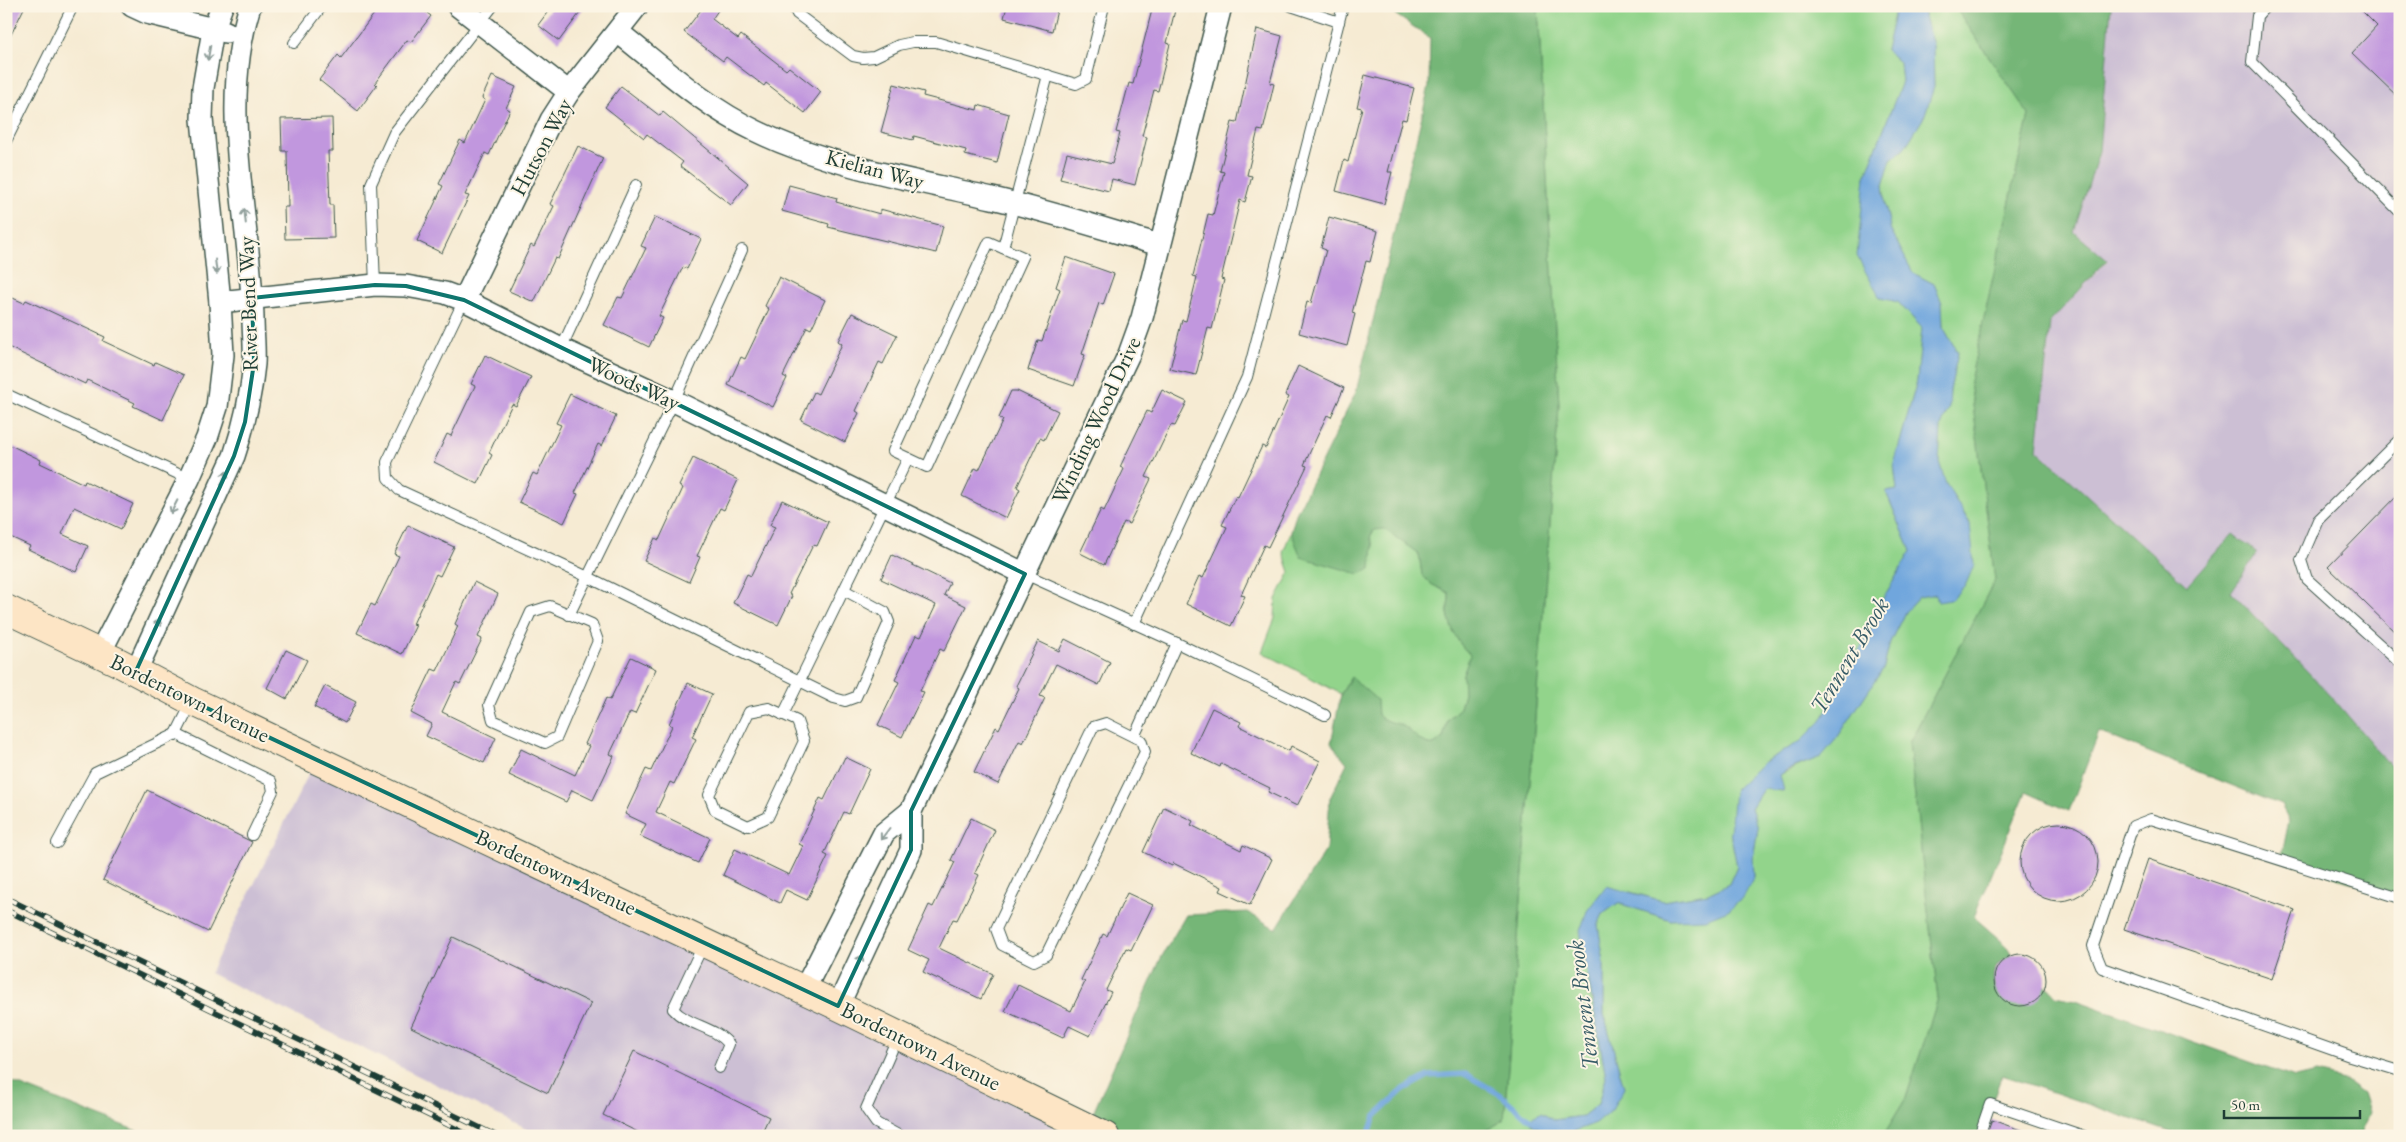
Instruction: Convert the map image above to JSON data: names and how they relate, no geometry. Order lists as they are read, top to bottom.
{
  "streets": {
    "main road": ["Bordentown Avenue"],
    "street": [
      "Hutson Way",
      "Kielian Way",
      "River Bend Way",
      "Woods Way",
      "Winding Wood Drive"
    ]
  },
  "crossings": [
    ["Hutson Way", "Kielian Way"],
    ["Hutson Way", "Woods Way"],
    ["Kielian Way", "Winding Wood Drive"],
    ["River Bend Way", "Woods Way"],
    ["River Bend Way", "Bordentown Avenue"],
    ["Woods Way", "Winding Wood Drive"],
    ["Winding Wood Drive", "Bordentown Avenue"]
  ],
  "water": ["Tennent Brook"],
  "scale_bar": "50 m"
}
